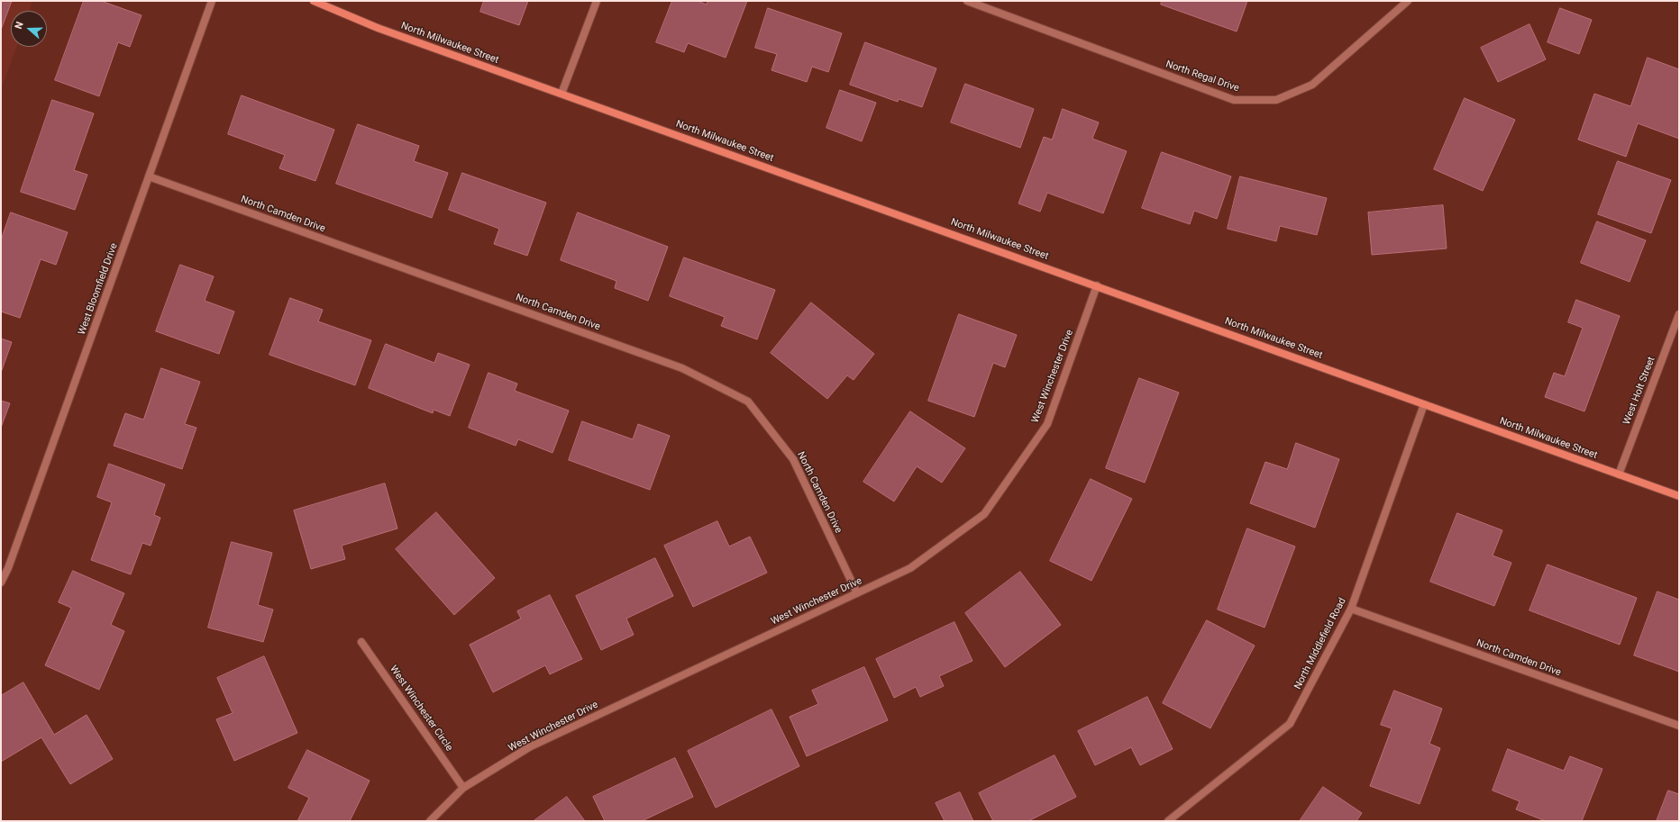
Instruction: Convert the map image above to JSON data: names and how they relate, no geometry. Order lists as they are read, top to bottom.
{
  "streets": {
    "main road": ["North Milwaukee Street"],
    "street": [
      "North Regal Drive",
      "North Camden Drive",
      "West Bloomfield Drive",
      "West Winchester Drive",
      "West Holt Street",
      "North Middlefield Road",
      "West Winchester Circle"
    ]
  },
  "crossings": [
    ["North Milwaukee Street", "West Winchester Drive"],
    ["North Milwaukee Street", "West Holt Street"],
    ["North Milwaukee Street", "North Middlefield Road"],
    ["North Camden Drive", "West Bloomfield Drive"],
    ["North Camden Drive", "West Winchester Drive"],
    ["North Camden Drive", "North Middlefield Road"],
    ["West Winchester Drive", "West Winchester Circle"]
  ],
  "north": "left"
}
